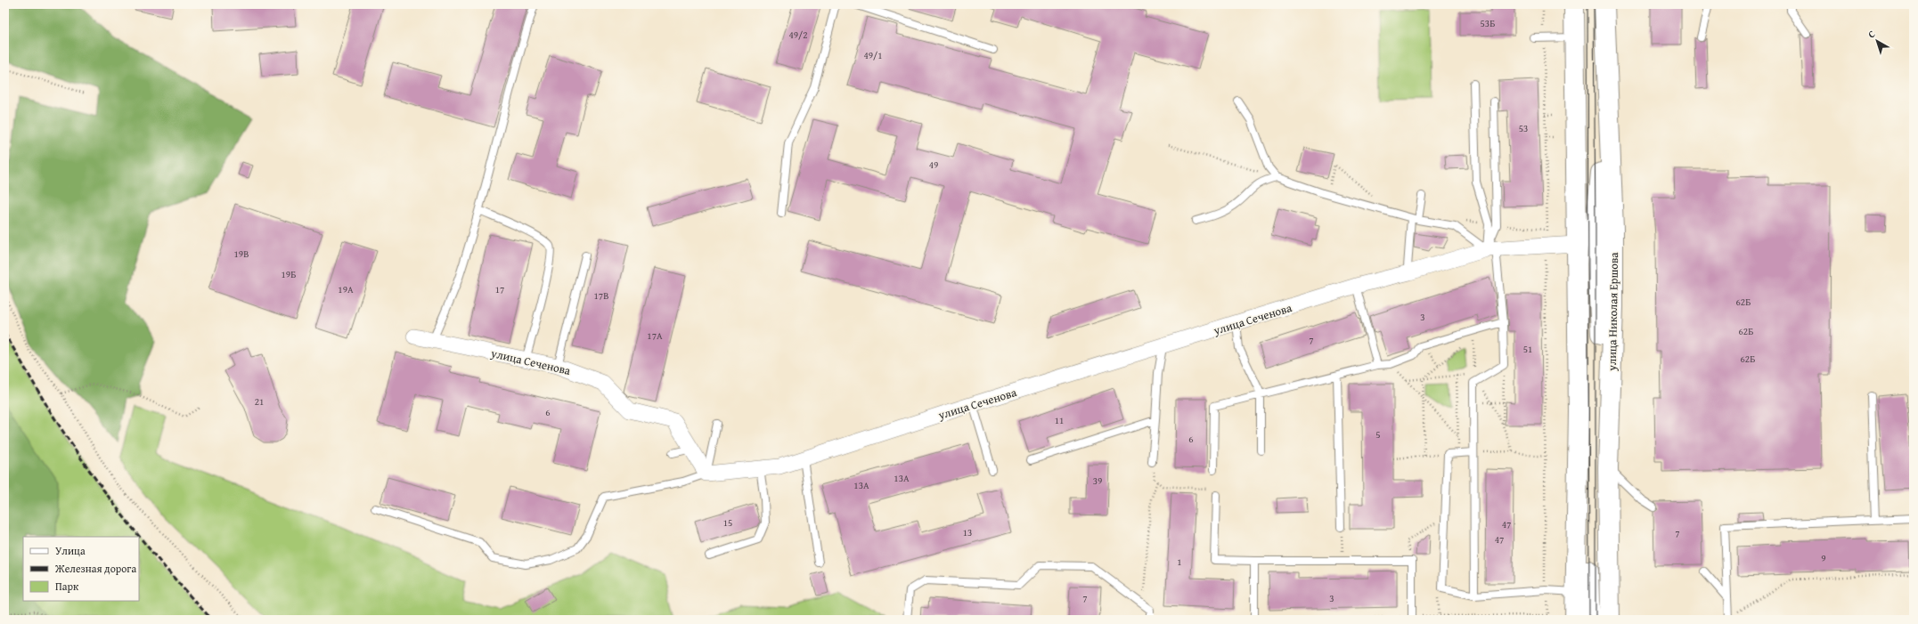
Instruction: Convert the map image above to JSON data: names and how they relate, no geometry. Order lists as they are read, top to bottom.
{
  "streets": {
    "street": ["улица Сеченова"]
  },
  "house_numbers": [
    "53Б",
    "49/2",
    "49/1",
    "53",
    "49",
    "19В",
    "19Б",
    "19А",
    "17",
    "17В",
    "62Б",
    "3",
    "62Б",
    "17А",
    "7",
    "51",
    "62Б",
    "21",
    "6",
    "11",
    "5",
    "6",
    "13А",
    "39",
    "13А",
    "15",
    "47",
    "13",
    "7",
    "47",
    "9",
    "1",
    "7",
    "3"
  ],
  "legend": ["Улица", "Железная дорога", "Парк"],
  "north": "top left"
}
